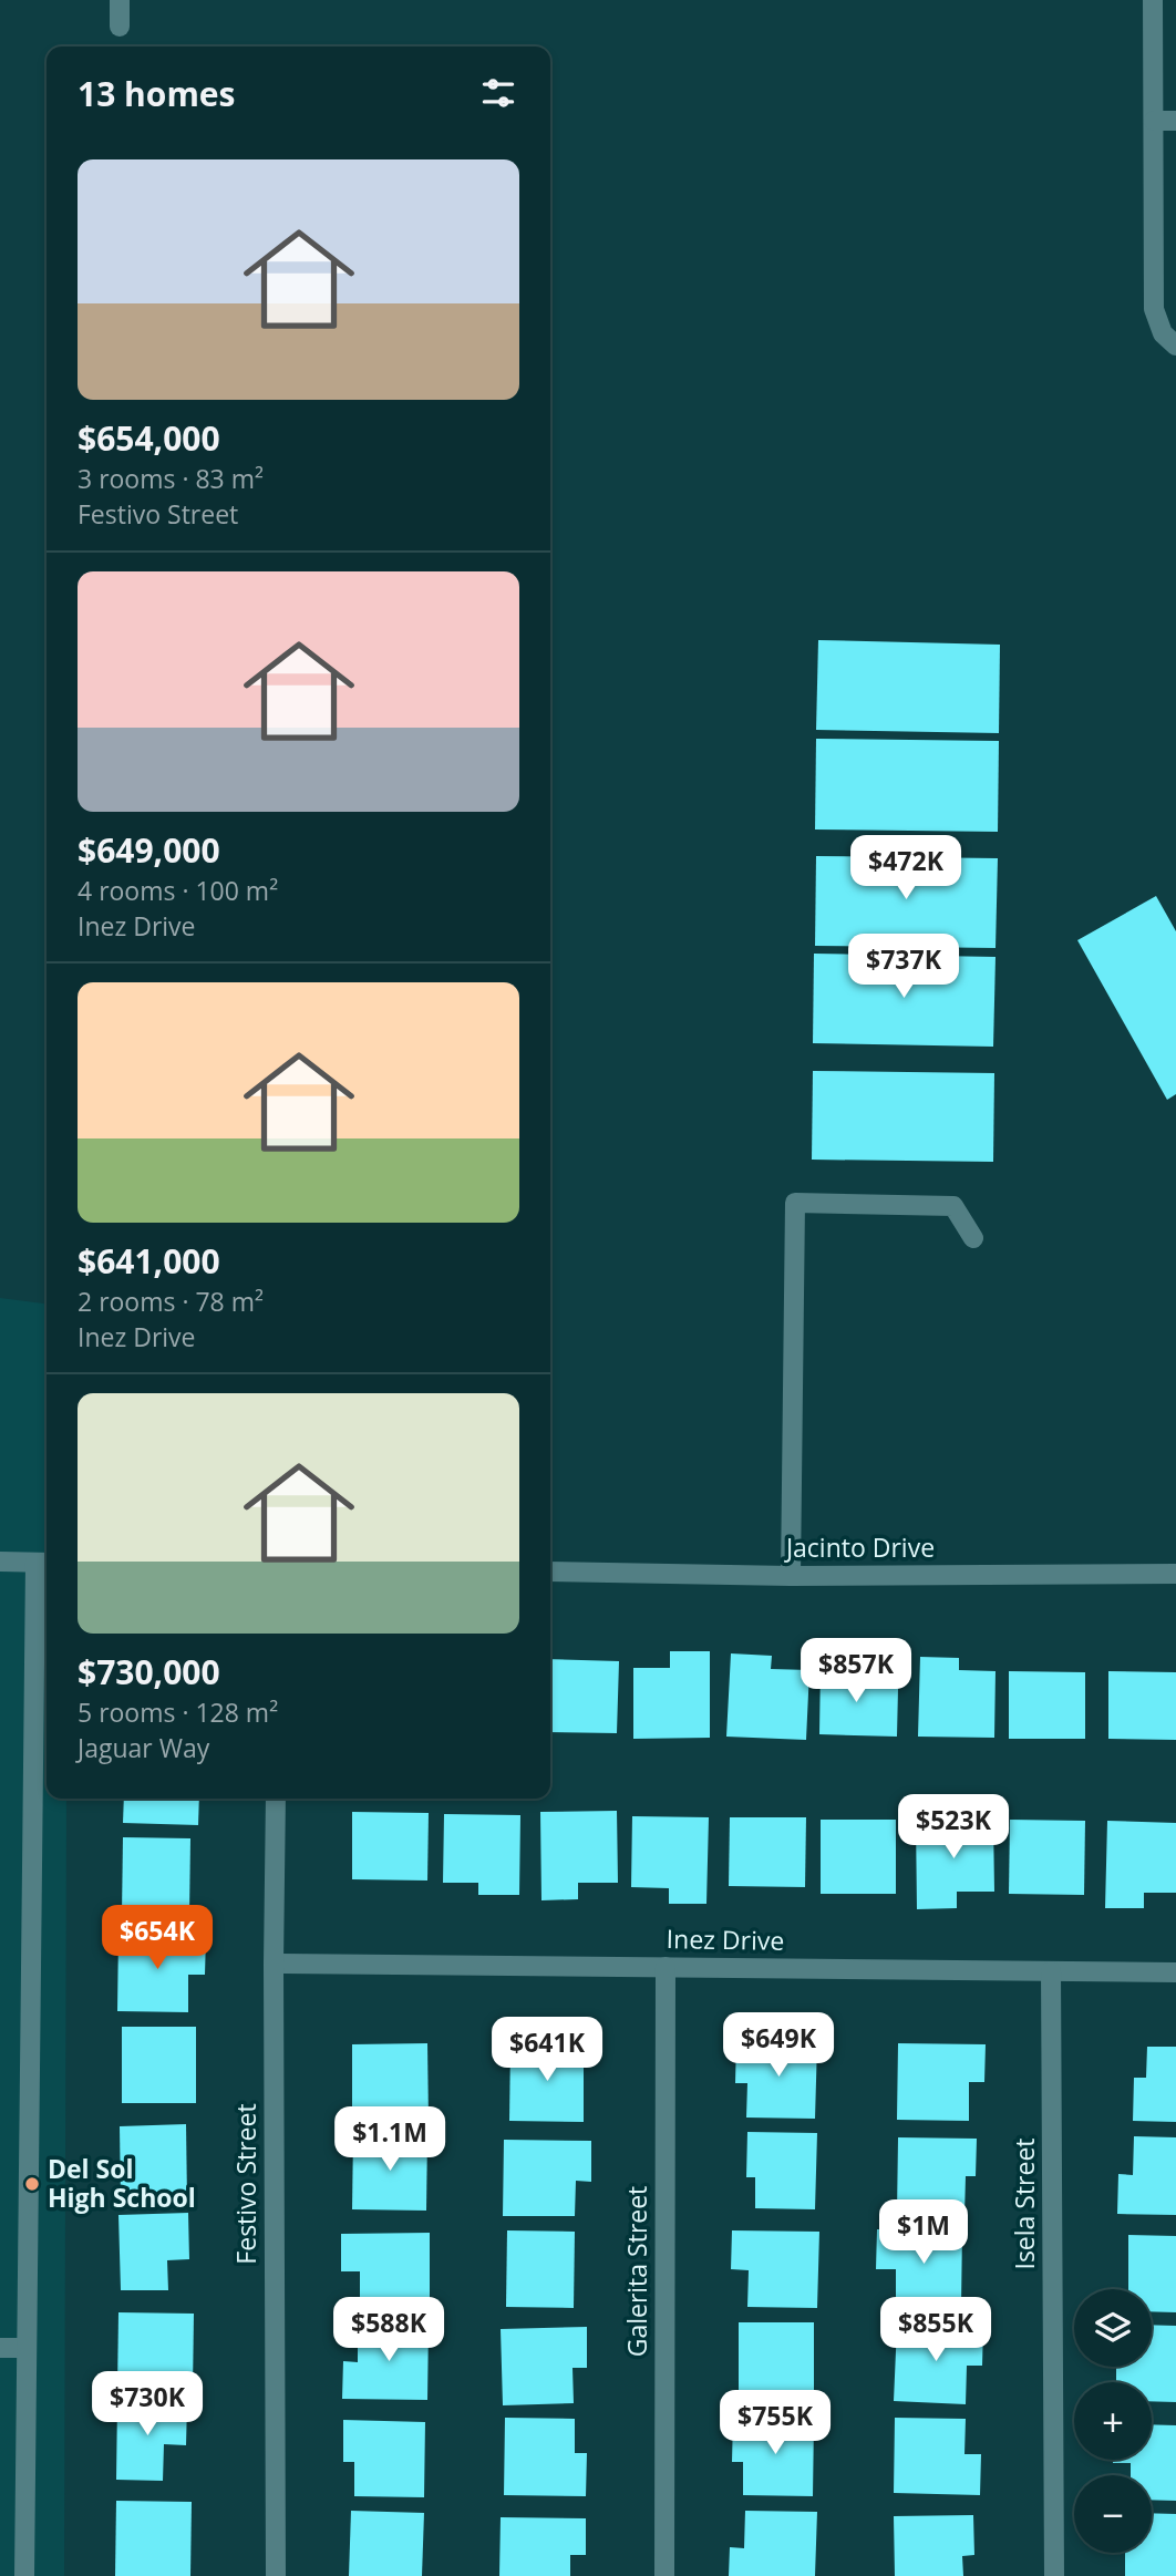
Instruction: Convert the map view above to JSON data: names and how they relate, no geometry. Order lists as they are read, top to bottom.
{
  "streets": {
    "street": [
      "Jacinto Drive",
      "Inez Drive",
      "Festivo Street",
      "Isela Street",
      "Galerita Street"
    ]
  },
  "crossings": [
    ["Inez Drive", "Festivo Street"],
    ["Inez Drive", "Isela Street"],
    ["Inez Drive", "Galerita Street"]
  ],
  "places": ["Del Sol High School"],
  "page": {
    "heading": "13 homes",
    "list": [
      {
        "name": "$654,000",
        "note": "3 rooms · 83 m² · Festivo Street"
      },
      {
        "name": "$649,000",
        "note": "4 rooms · 100 m² · Inez Drive"
      },
      {
        "name": "$641,000",
        "note": "2 rooms · 78 m² · Inez Drive"
      },
      {
        "name": "$730,000",
        "note": "5 rooms · 128 m² · Jaguar Way"
      }
    ],
    "price": [
      "$472K",
      "$737K",
      "$857K",
      "$523K",
      "$654K",
      "$649K",
      "$641K",
      "$1.1M",
      "$1M",
      "$588K",
      "$855K",
      "$730K",
      "$755K"
    ],
    "map_buttons": ["+", "−"]
  }
}
